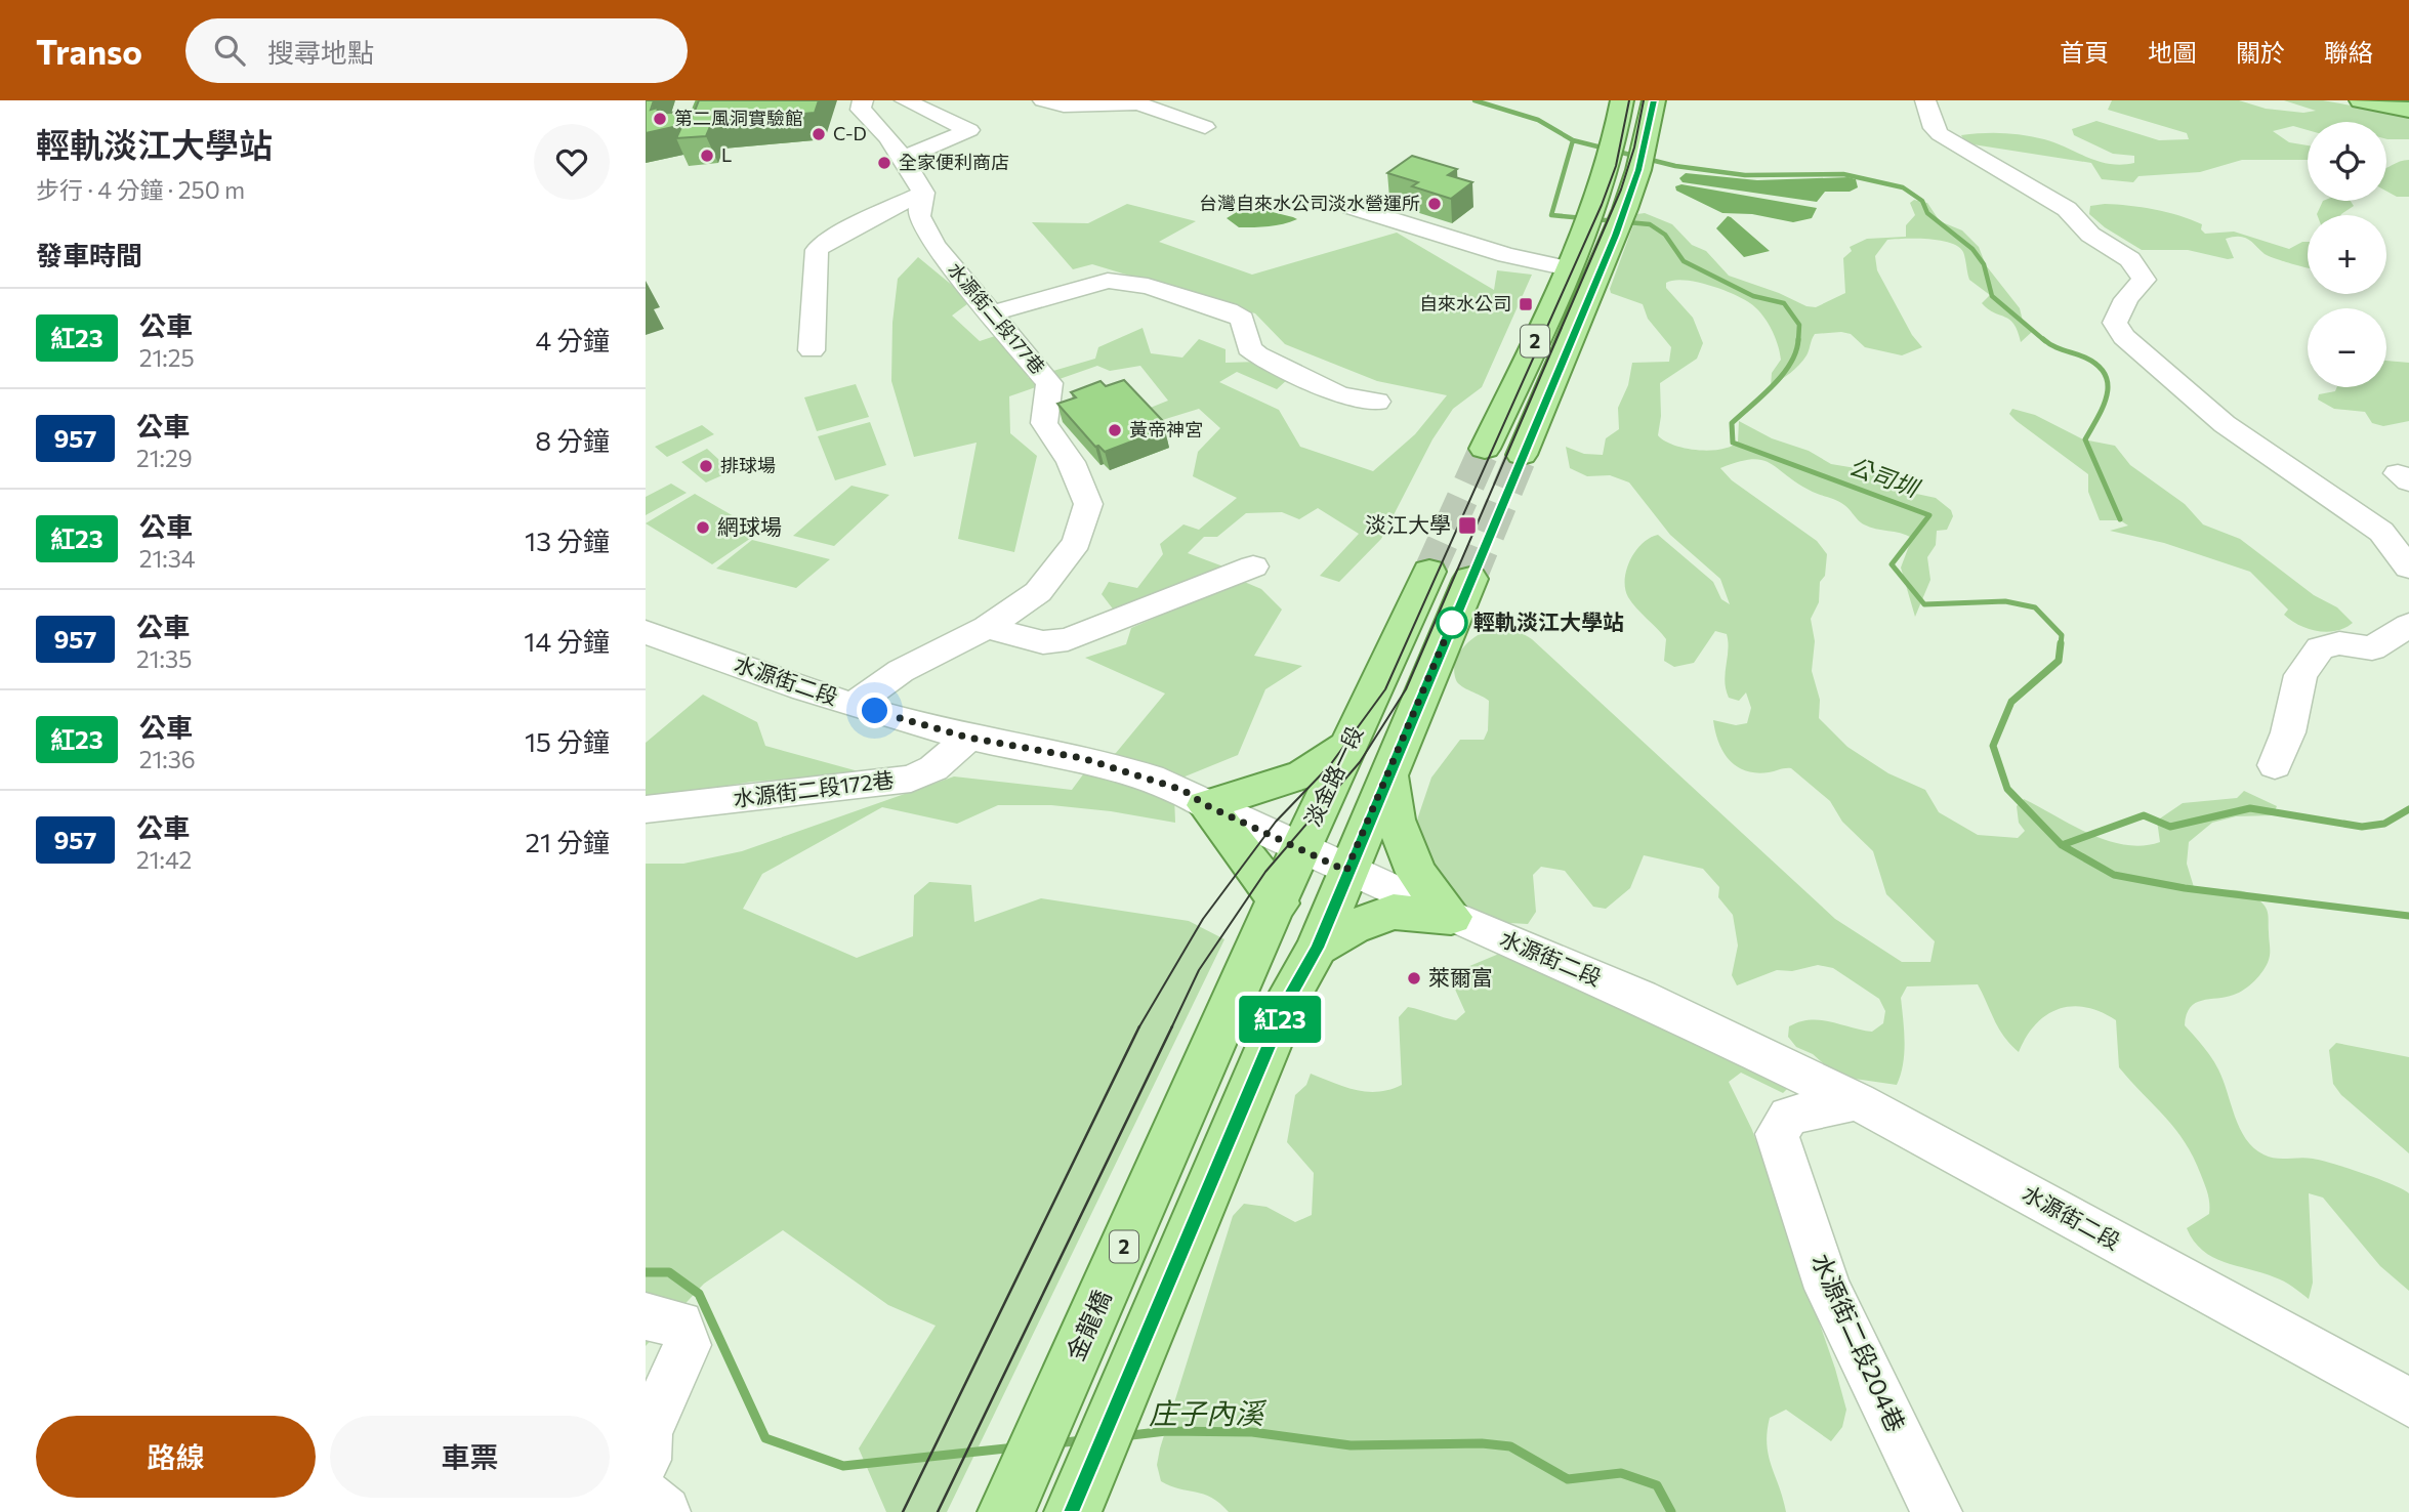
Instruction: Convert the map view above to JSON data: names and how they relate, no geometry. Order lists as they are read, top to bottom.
{
  "streets": {
    "main road": ["2", "淡金路一段", "金龍橋"],
    "street": [
      "水源街二段177巷",
      "水源街二段",
      "水源街二段172巷",
      "水源街二段204巷"
    ]
  },
  "crossings": [
    ["水源街二段177巷", "水源街二段"],
    ["水源街二段", "淡金路一段"],
    ["水源街二段", "水源街二段172巷"],
    ["水源街二段", "水源街二段204巷"],
    ["淡金路一段", "金龍橋"]
  ],
  "water": ["公司圳", "庄子內溪"],
  "places": {
    "other": [
      "第二風洞實驗館",
      "C-D",
      "L",
      "全家便利商店",
      "台灣自來水公司淡水營運所",
      "黃帝神宮",
      "排球場",
      "網球場",
      "輕軌淡江大學站",
      "萊爾富"
    ],
    "transit": ["自來水公司", "淡江大學"]
  },
  "lines": ["bus line 紅23"],
  "page": {
    "header": "Transo",
    "search": "搜尋地點",
    "nav": [
      "首頁",
      "地圖",
      "關於",
      "聯絡"
    ],
    "heading": [
      ["輕軌淡江大學站", "步行 · 4 分鐘 · 250 m"],
      "發車時間"
    ],
    "on_map": "紅23",
    "map_buttons": ["+", "−"],
    "list": [
      {
        "mark": "紅23",
        "name": "公車",
        "note": "21:25",
        "value": "4 分鐘"
      },
      {
        "mark": "957",
        "name": "公車",
        "note": "21:29",
        "value": "8 分鐘"
      },
      {
        "mark": "紅23",
        "name": "公車",
        "note": "21:34",
        "value": "13 分鐘"
      },
      {
        "mark": "957",
        "name": "公車",
        "note": "21:35",
        "value": "14 分鐘"
      },
      {
        "mark": "紅23",
        "name": "公車",
        "note": "21:36",
        "value": "15 分鐘"
      },
      {
        "mark": "957",
        "name": "公車",
        "note": "21:42",
        "value": "21 分鐘"
      }
    ],
    "buttons": ["路線", "車票"]
  }
}
